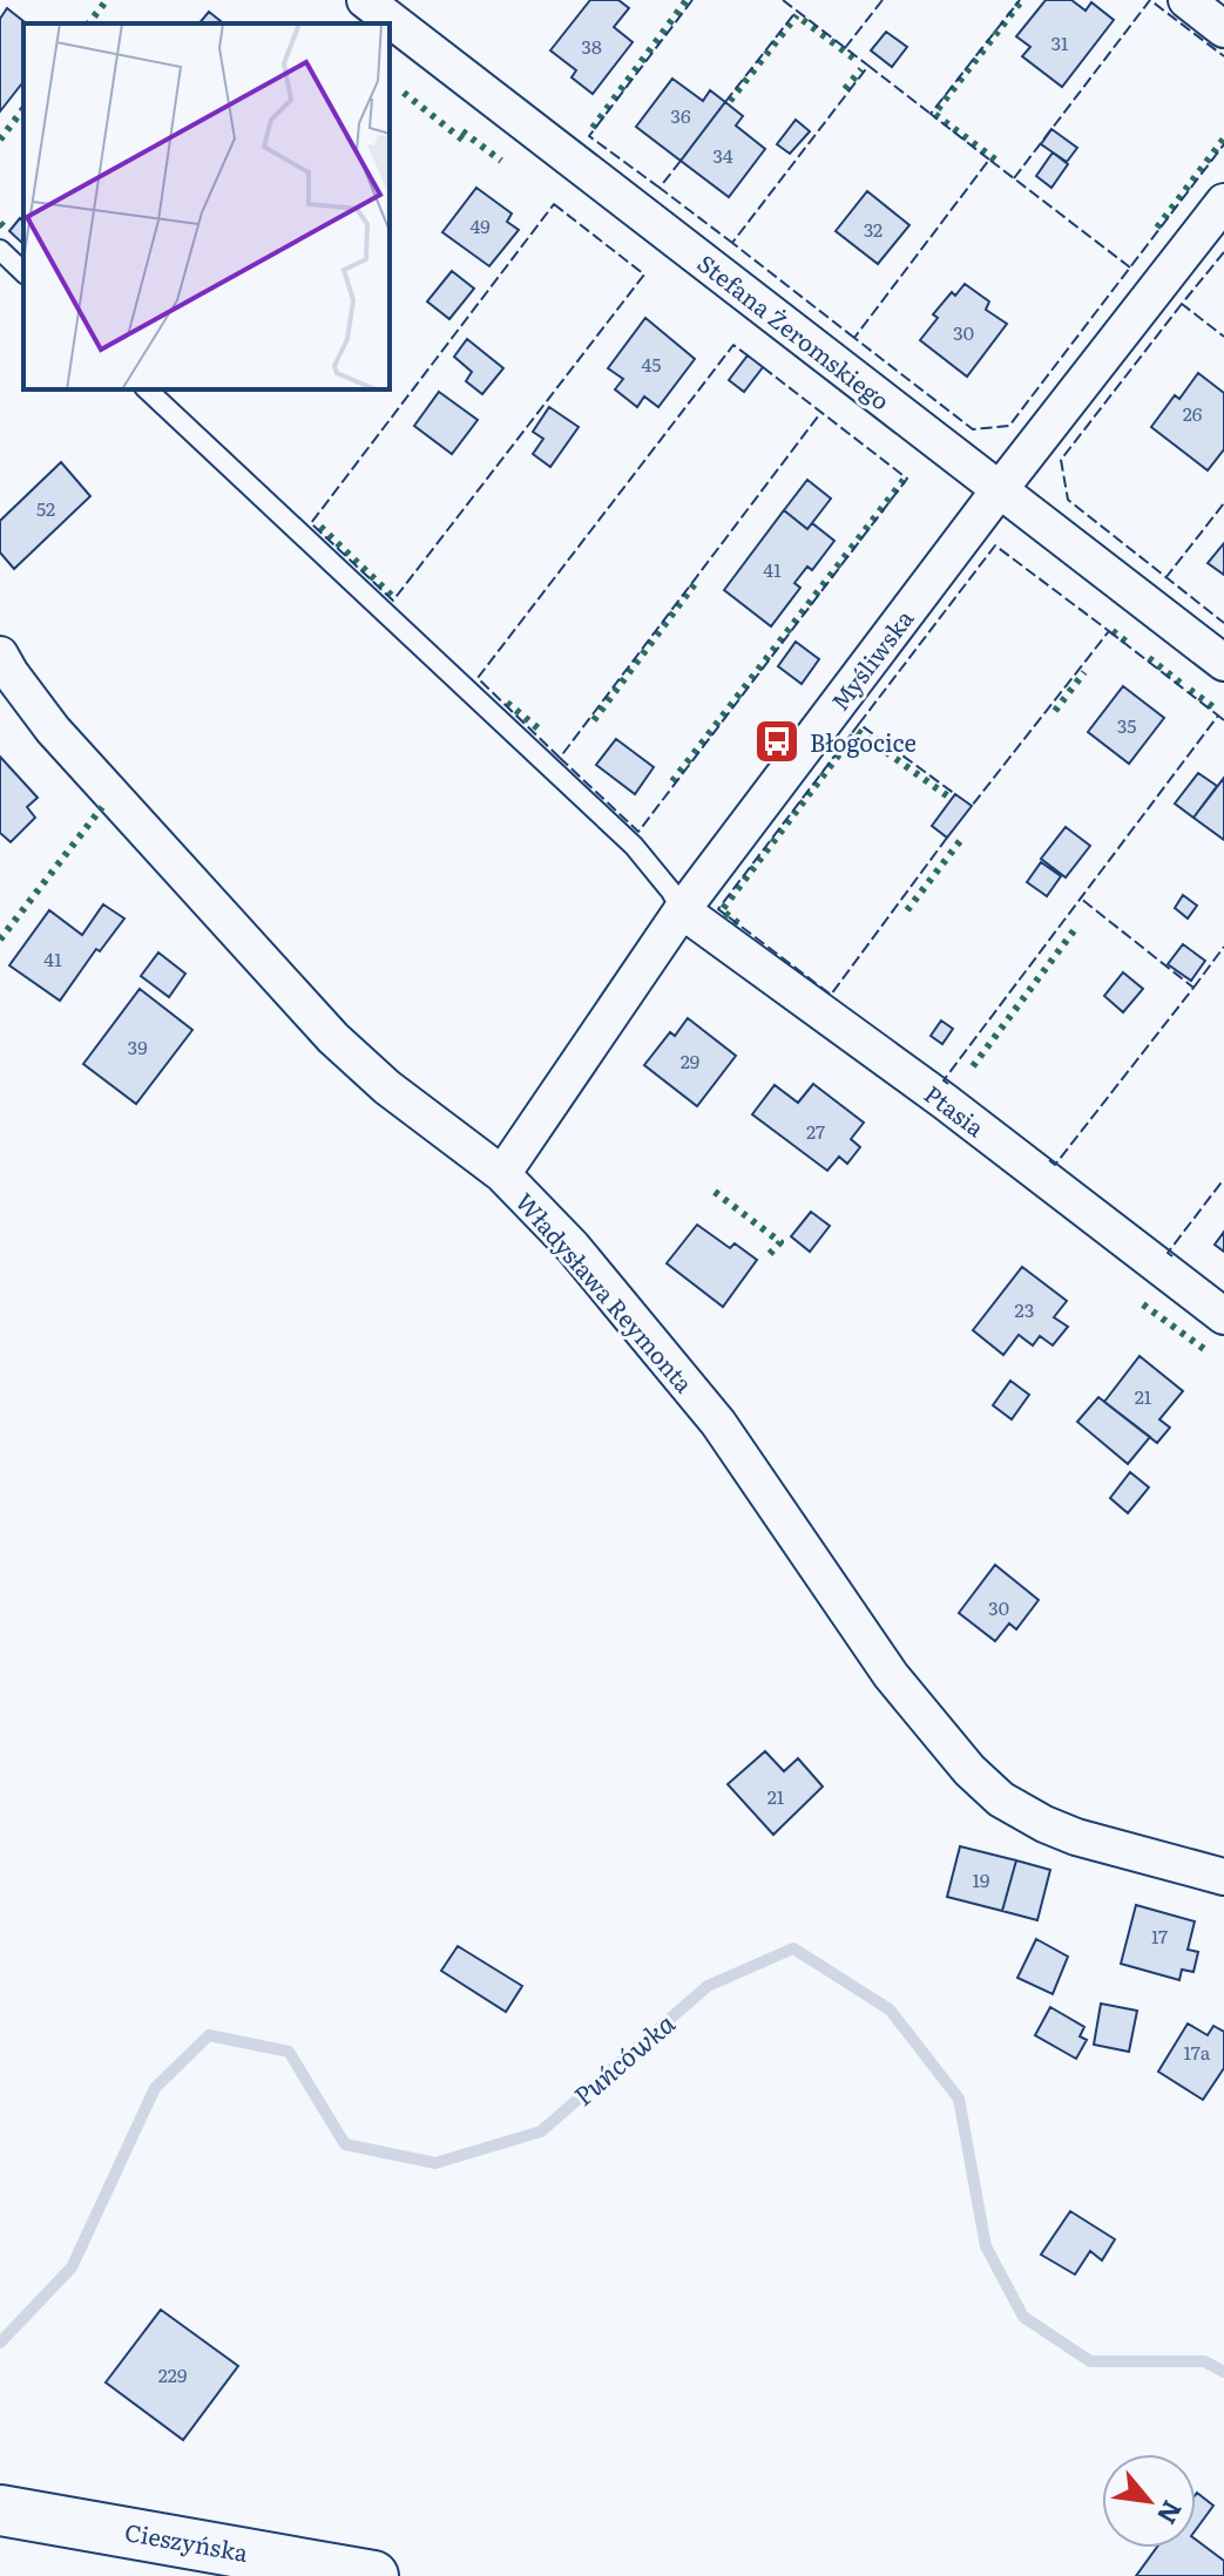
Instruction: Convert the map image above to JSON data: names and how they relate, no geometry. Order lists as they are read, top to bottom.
{
  "streets": {
    "street": [
      "Stefana Żeromskiego",
      "Myśliwska",
      "Ptasia",
      "Władysława Reymonta",
      "Cieszyńska"
    ]
  },
  "crossings": [
    ["Stefana Żeromskiego", "Myśliwska"],
    ["Myśliwska", "Ptasia"],
    ["Myśliwska", "Władysława Reymonta"]
  ],
  "water": ["Puńcówka"],
  "places": {
    "bus stop": ["Błogocice"]
  },
  "house_numbers": [
    "31",
    "38",
    "36",
    "34",
    "49",
    "32",
    "30",
    "45",
    "26",
    "52",
    "41",
    "35",
    "41",
    "39",
    "29",
    "27",
    "23",
    "21",
    "30",
    "21",
    "19",
    "17",
    "17a",
    "229"
  ],
  "north": "bottom right"
}
